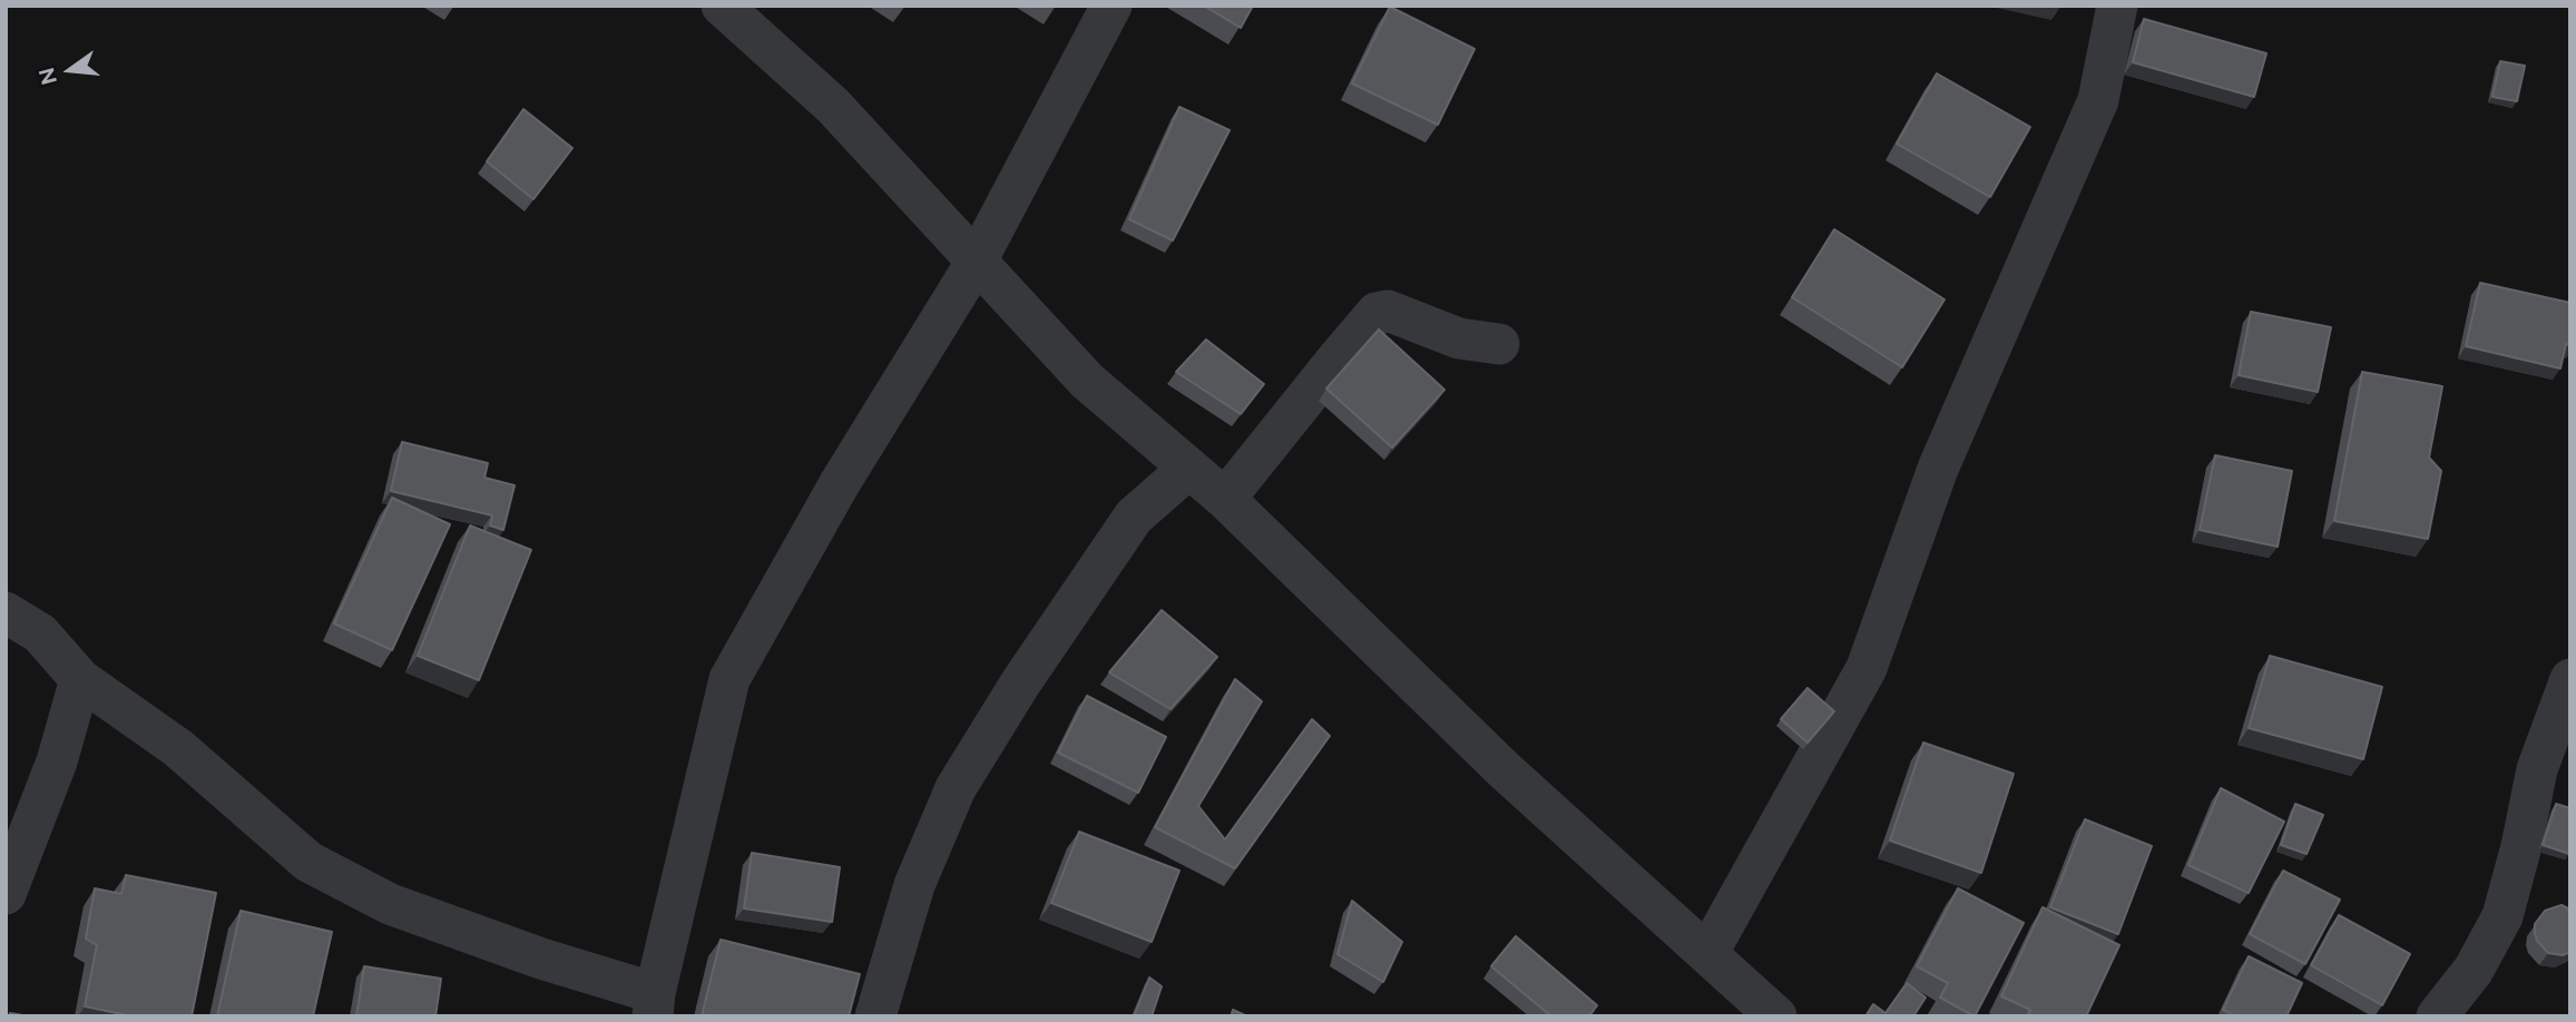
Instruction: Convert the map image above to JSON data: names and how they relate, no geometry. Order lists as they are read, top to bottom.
{
  "north": "left"
}
